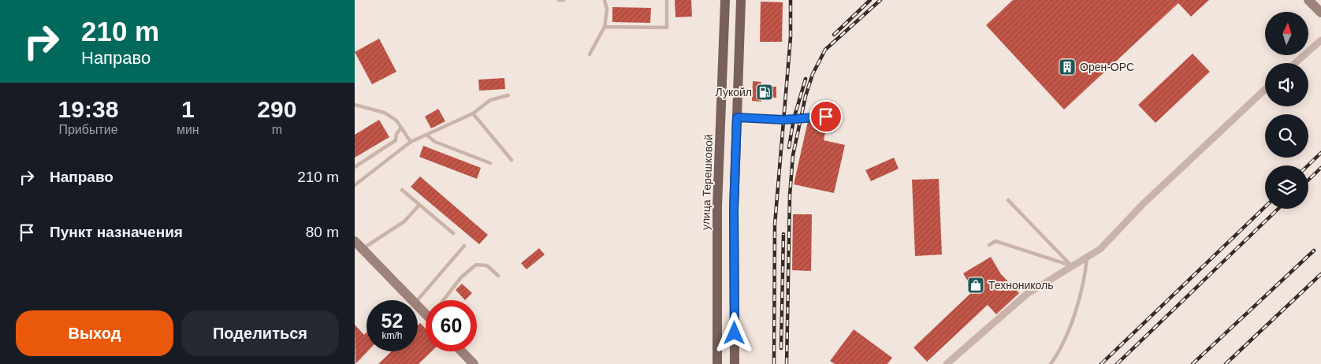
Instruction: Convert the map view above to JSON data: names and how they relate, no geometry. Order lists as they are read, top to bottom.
{
  "streets": {
    "main road": ["улица Терешковой"]
  },
  "places": {
    "building": ["Орен-ОРС"],
    "fuel station": ["Лукойл"],
    "shop": ["Технониколь"]
  },
  "north": "top",
  "page": {
    "turn": ["210 m", "Направо"],
    "eta": [
      "19:38",
      "Прибытие",
      "1",
      "мин",
      "290",
      "m"
    ],
    "list": [
      {
        "name": "Направо",
        "value": "210 m"
      },
      {
        "name": "Пункт назначения",
        "value": "80 m"
      }
    ],
    "speed": "52 km/h",
    "limit": "60",
    "buttons": ["Выход", "Поделиться"]
  }
}
